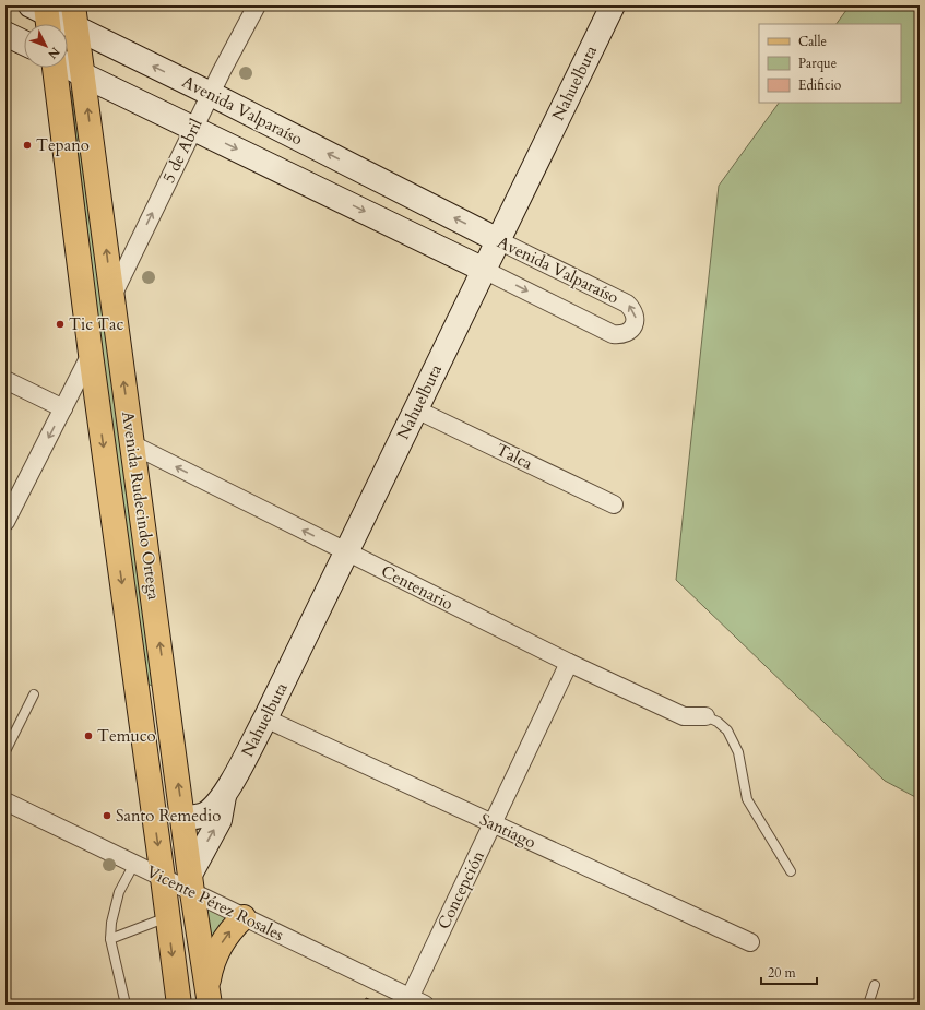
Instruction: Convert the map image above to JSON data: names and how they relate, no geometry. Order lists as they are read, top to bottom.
{
  "streets": {
    "main road": ["Avenida Rudecindo Ortega"],
    "street": [
      "Nahuelbuta",
      "Avenida Valparaíso",
      "5 de Abril",
      "Talca",
      "Centenario",
      "Santiago",
      "Concepción",
      "Vicente Pérez Rosales"
    ]
  },
  "crossings": [
    ["Nahuelbuta", "Avenida Valparaíso"],
    ["Nahuelbuta", "Talca"],
    ["Nahuelbuta", "Avenida Rudecindo Ortega"],
    ["Nahuelbuta", "Centenario"],
    ["Nahuelbuta", "Santiago"],
    ["Nahuelbuta", "Vicente Pérez Rosales"],
    ["Avenida Valparaíso", "5 de Abril"],
    ["Avenida Valparaíso", "Avenida Rudecindo Ortega"],
    ["5 de Abril", "Avenida Rudecindo Ortega"],
    ["Avenida Rudecindo Ortega", "Centenario"],
    ["Avenida Rudecindo Ortega", "Vicente Pérez Rosales"],
    ["Centenario", "Concepción"],
    ["Santiago", "Concepción"],
    ["Concepción", "Vicente Pérez Rosales"]
  ],
  "one_way": ["5 de Abril", "Centenario"],
  "places": [
    "Tepano",
    "Tic Tac",
    "Temuco",
    "Santo Remedio"
  ],
  "legend": ["Calle", "Parque", "Edificio"],
  "scale_bar": "20 m",
  "north": "bottom right"
}
